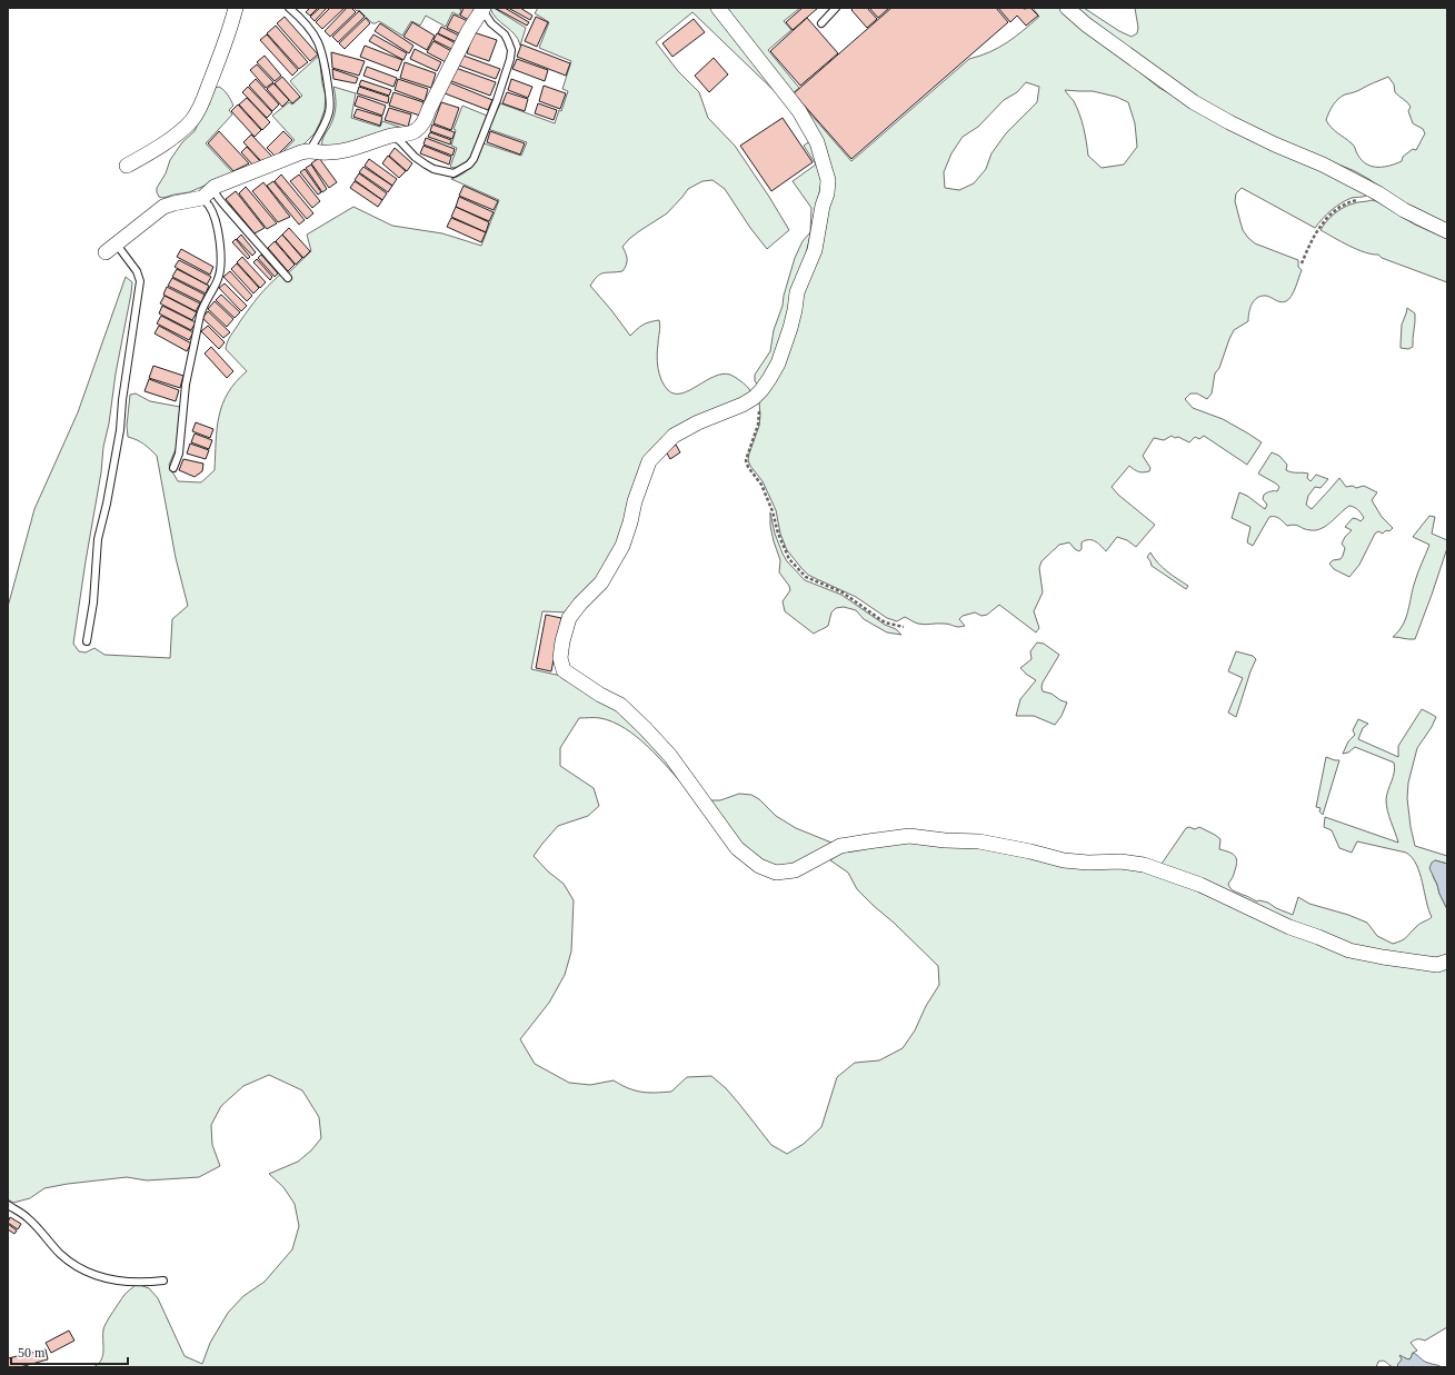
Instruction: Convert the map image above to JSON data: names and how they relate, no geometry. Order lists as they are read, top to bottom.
{
  "scale_bar": "50 m"
}
